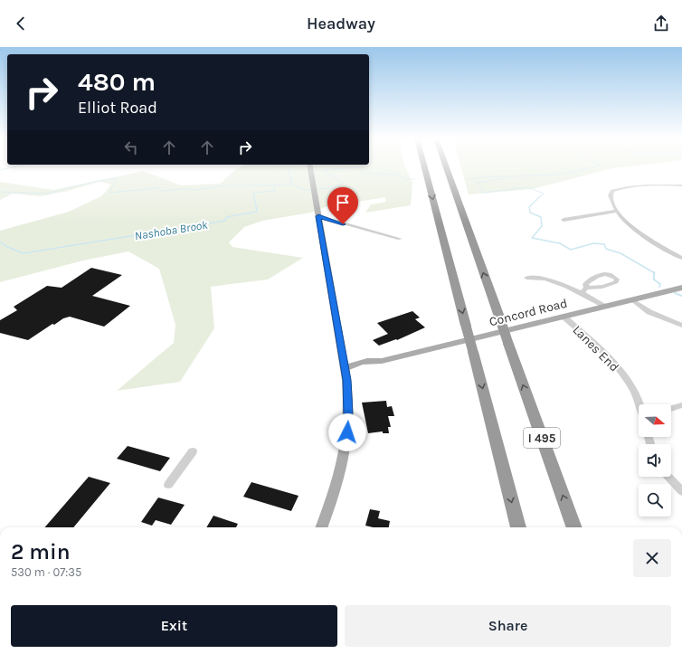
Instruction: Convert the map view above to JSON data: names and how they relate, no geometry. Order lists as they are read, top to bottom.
{
  "streets": {
    "highway": ["I 495"],
    "main road": ["Concord Road"],
    "street": ["Lanes End"]
  },
  "crossings": [
    ["Concord Road", "Lanes End"]
  ],
  "water": ["Nashoba Brook"],
  "north": "right",
  "page": {
    "header": "Headway",
    "turn": ["480 m", "Elliot Road"],
    "heading": ["2 min", "530 m · 07:35"],
    "buttons": ["Exit", "Share"]
  }
}
